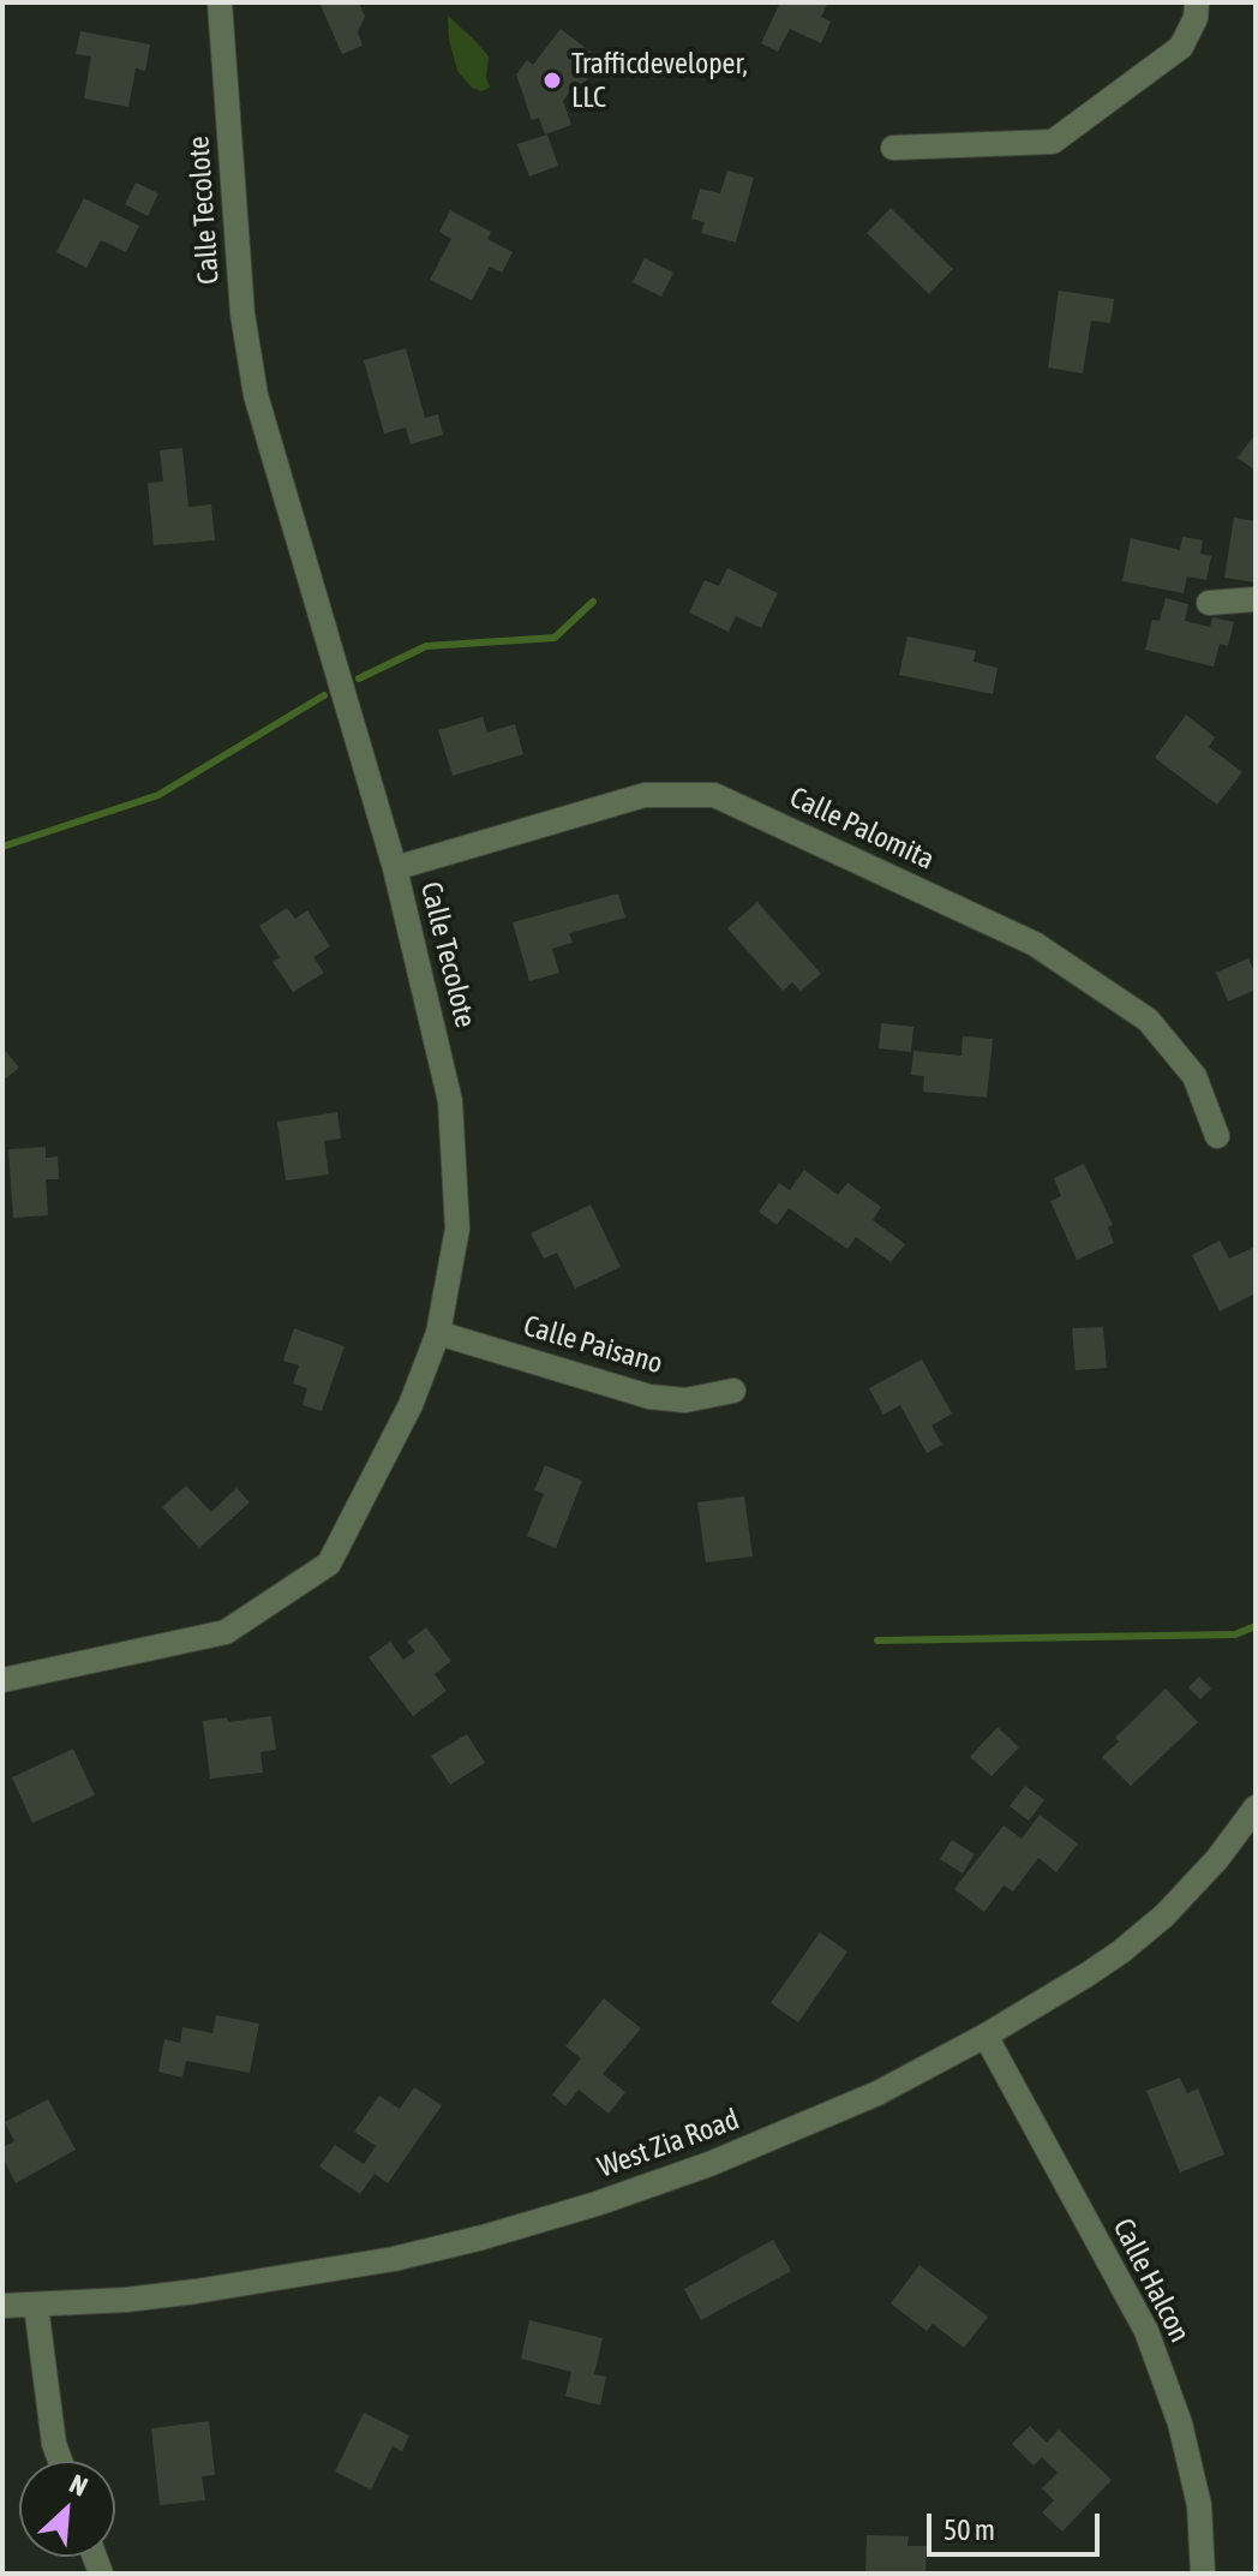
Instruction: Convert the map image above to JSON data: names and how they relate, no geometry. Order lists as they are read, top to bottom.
{
  "streets": {
    "street": [
      "Calle Tecolote",
      "Calle Palomita",
      "Calle Paisano",
      "West Zia Road",
      "Calle Halcon"
    ]
  },
  "crossings": [
    ["Calle Tecolote", "Calle Palomita"],
    ["Calle Tecolote", "Calle Paisano"],
    ["West Zia Road", "Calle Halcon"]
  ],
  "places": ["Trafficdeveloper, LLC"],
  "scale_bar": "50 m",
  "north": "top right"
}
